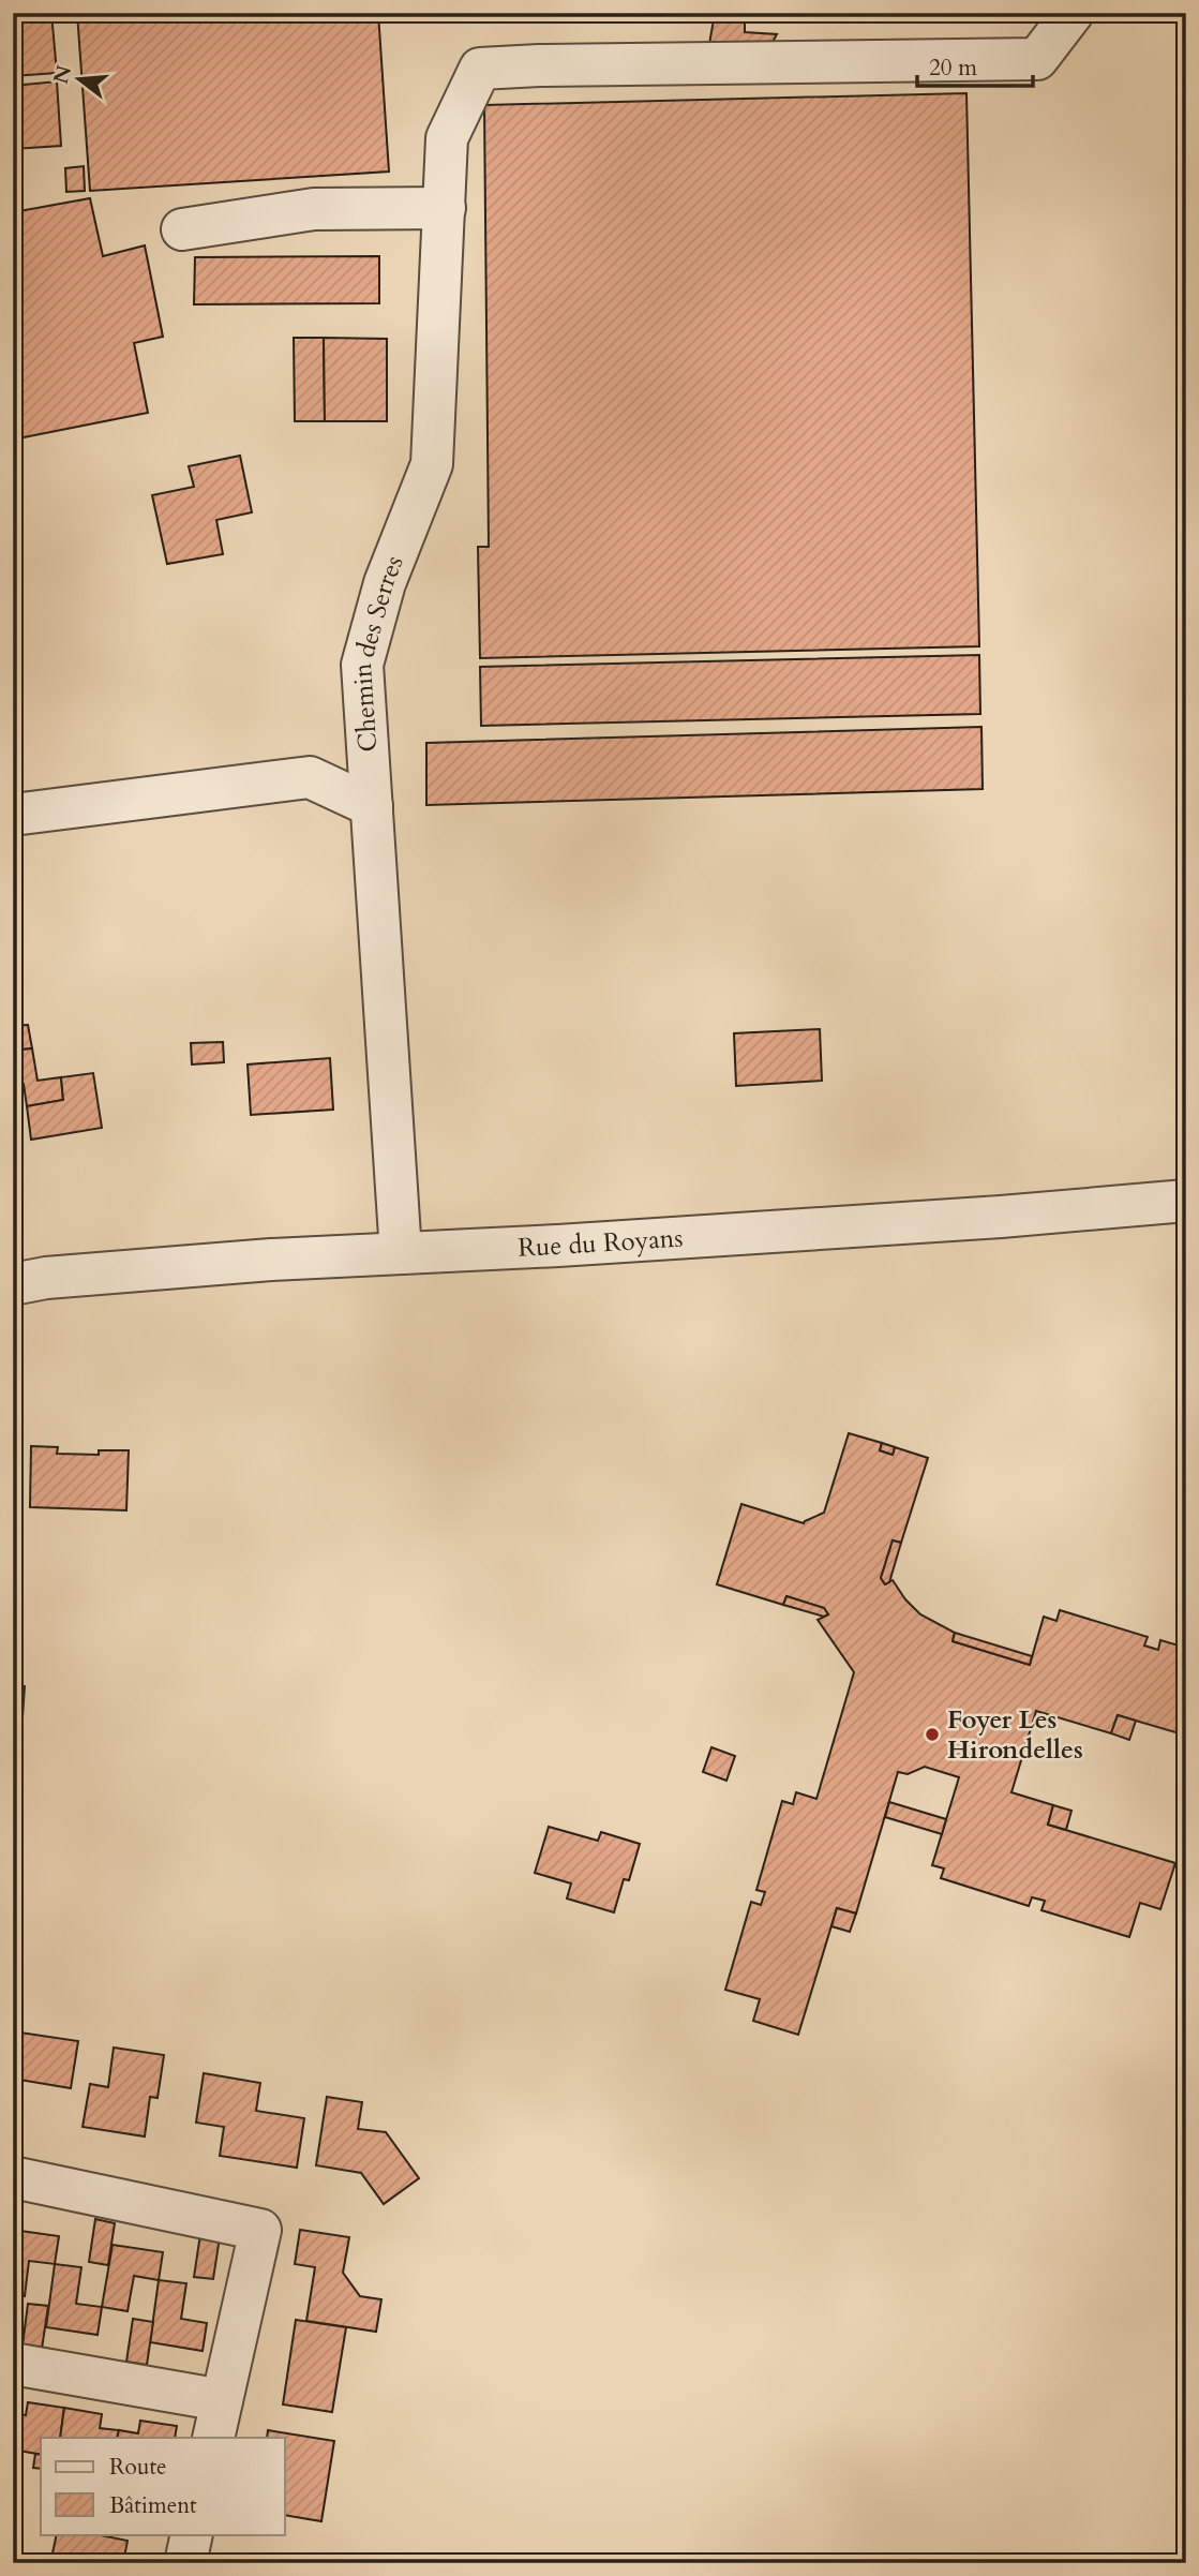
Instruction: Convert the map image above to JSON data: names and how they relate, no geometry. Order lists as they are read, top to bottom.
{
  "streets": {
    "street": ["Chemin des Serres", "Rue du Royans"]
  },
  "crossings": [
    ["Chemin des Serres", "Rue du Royans"]
  ],
  "places": ["Foyer Les Hirondelles"],
  "legend": ["Route", "Bâtiment"],
  "scale_bar": "20 m",
  "north": "left"
}
